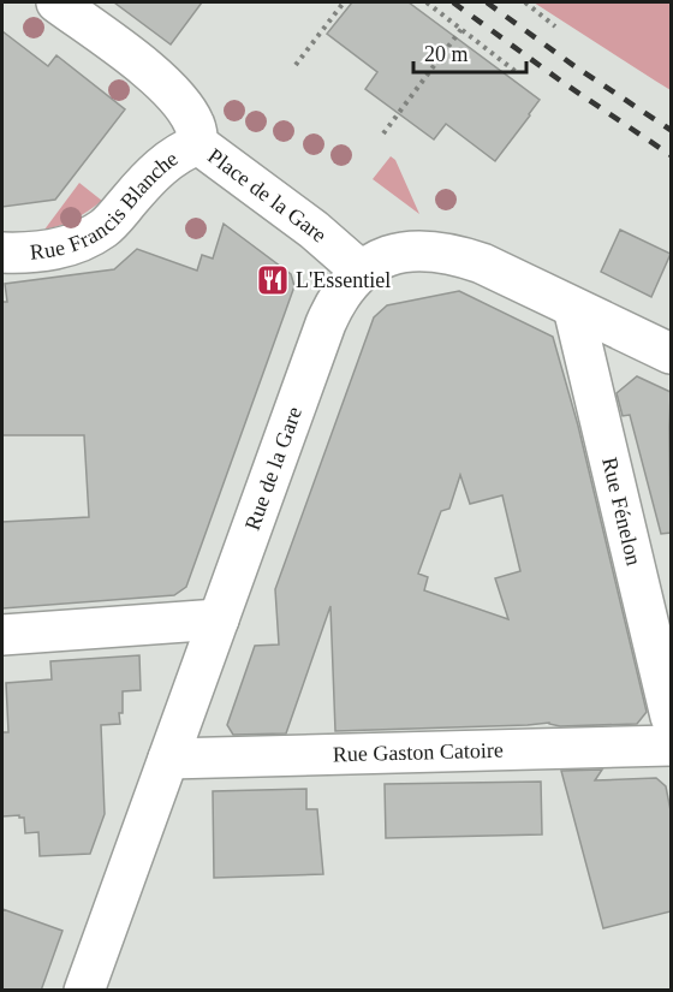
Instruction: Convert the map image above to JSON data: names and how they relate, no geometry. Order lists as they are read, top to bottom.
{
  "streets": {
    "street": [
      "Place de la Gare",
      "Rue Francis Blanche",
      "Rue de la Gare",
      "Rue Fénelon",
      "Rue Gaston Catoire"
    ]
  },
  "crossings": [
    ["Place de la Gare", "Rue Francis Blanche"],
    ["Place de la Gare", "Rue de la Gare"],
    ["Rue de la Gare", "Rue Fénelon"],
    ["Rue de la Gare", "Rue Gaston Catoire"]
  ],
  "places": {
    "restaurant": ["L'Essentiel"]
  },
  "scale_bar": "20 m"
}
